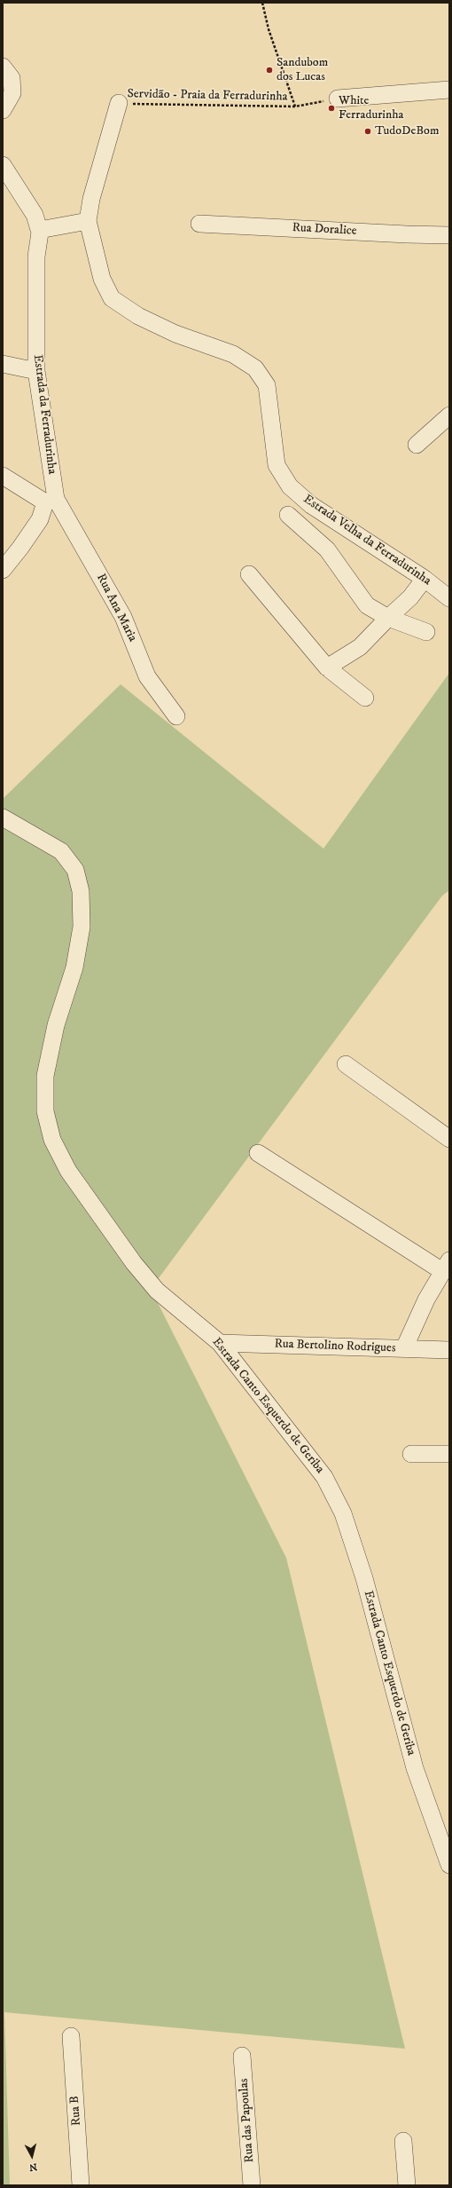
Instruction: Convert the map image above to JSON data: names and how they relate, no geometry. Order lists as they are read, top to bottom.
{
  "streets": {
    "street": [
      "Rua Doralice",
      "Estrada da Ferradurinha",
      "Estrada Velha da Ferradurinha",
      "Rua Ana Maria",
      "Rua Bertolino Rodrigues",
      "Estrada Canto Esquerdo de Geriba",
      "Rua B",
      "Rua das Papoulas"
    ],
    "path": ["Servidão - Praia da Ferradurinha"]
  },
  "crossings": [
    ["Estrada da Ferradurinha", "Rua Ana Maria"],
    ["Rua Bertolino Rodrigues", "Estrada Canto Esquerdo de Geriba"]
  ],
  "places": ["Sandubom dos Lucas", "White Ferradurinha", "TudoDeBom"],
  "north": "bottom"
}
